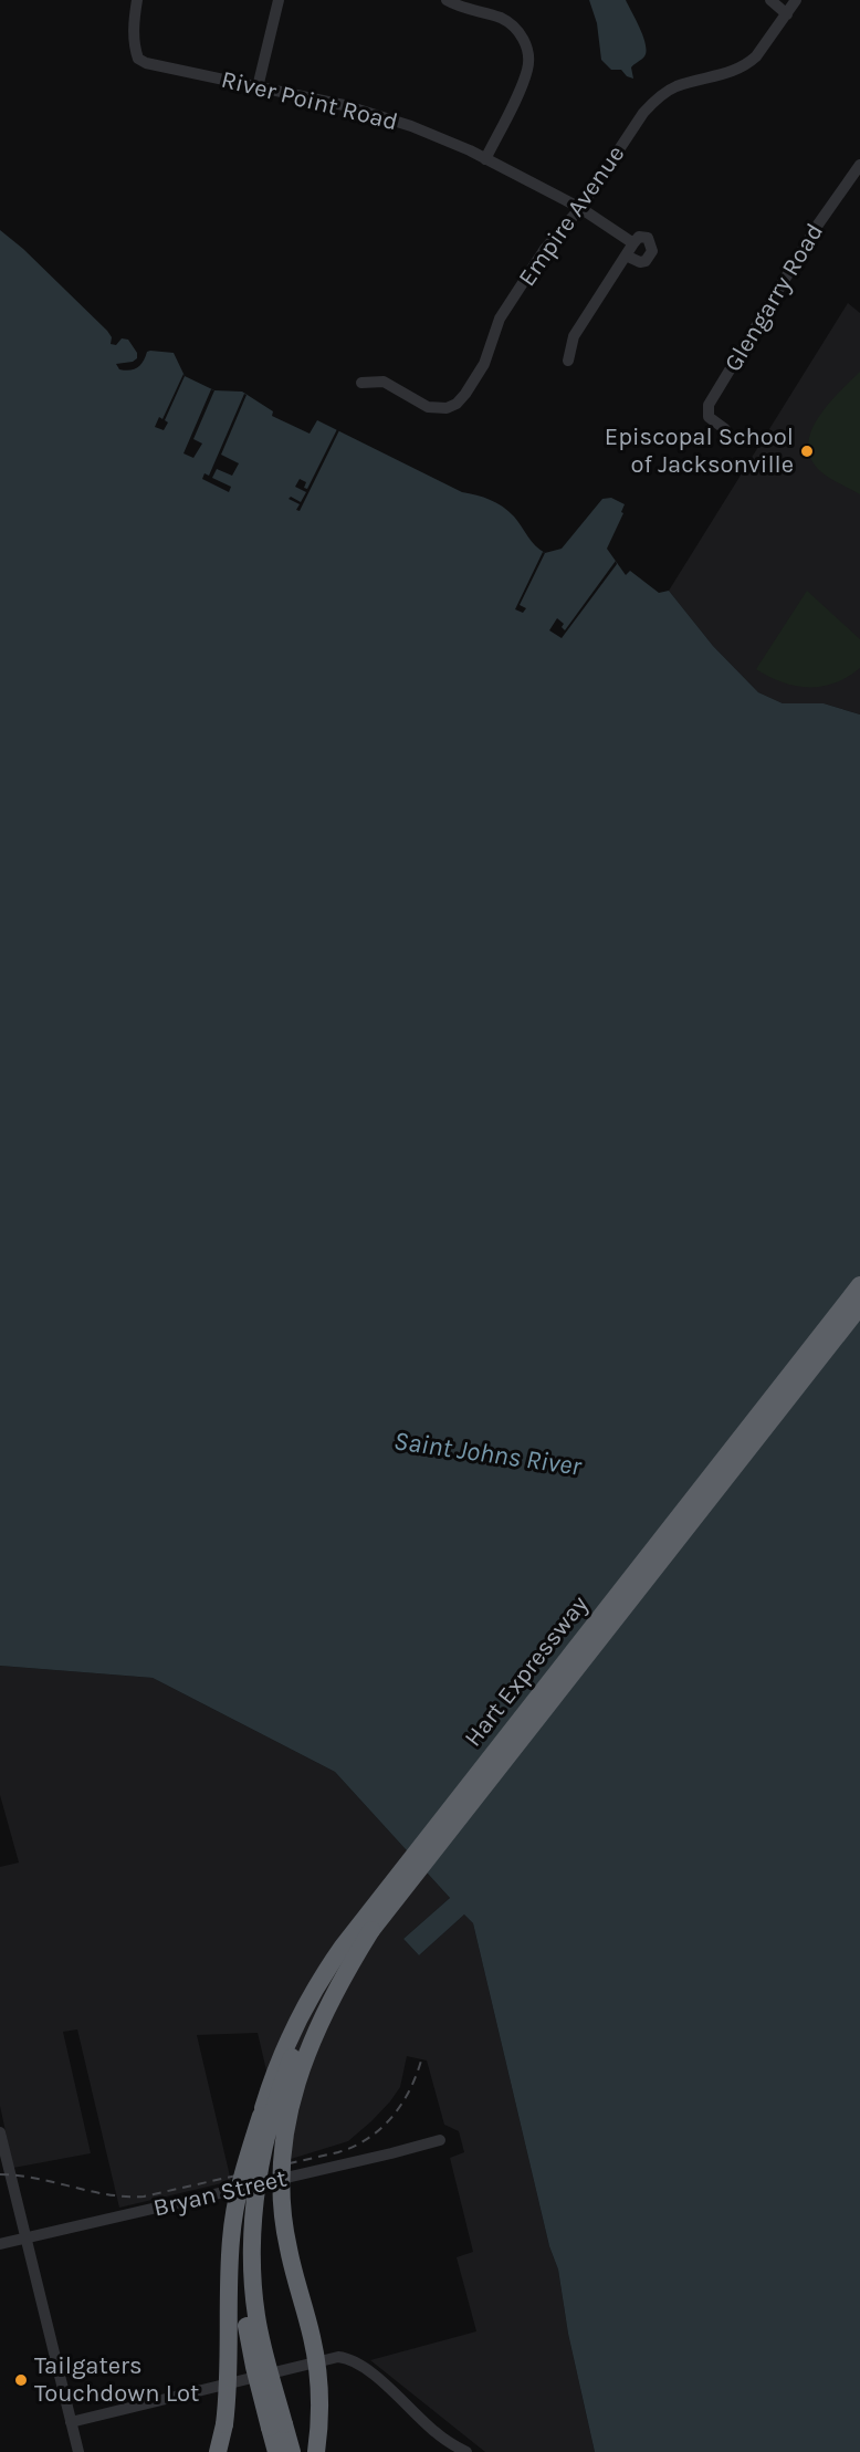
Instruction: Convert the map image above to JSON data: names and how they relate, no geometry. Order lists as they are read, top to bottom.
{
  "streets": {
    "highway": ["Hart Expressway"],
    "street": [
      "River Point Road",
      "Empire Avenue",
      "Glengarry Road",
      "Bryan Street"
    ]
  },
  "crossings": [
    ["River Point Road", "Empire Avenue"]
  ],
  "water": ["Saint Johns River"],
  "places": ["Episcopal School of Jacksonville", "Tailgaters Touchdown Lot"]
}
